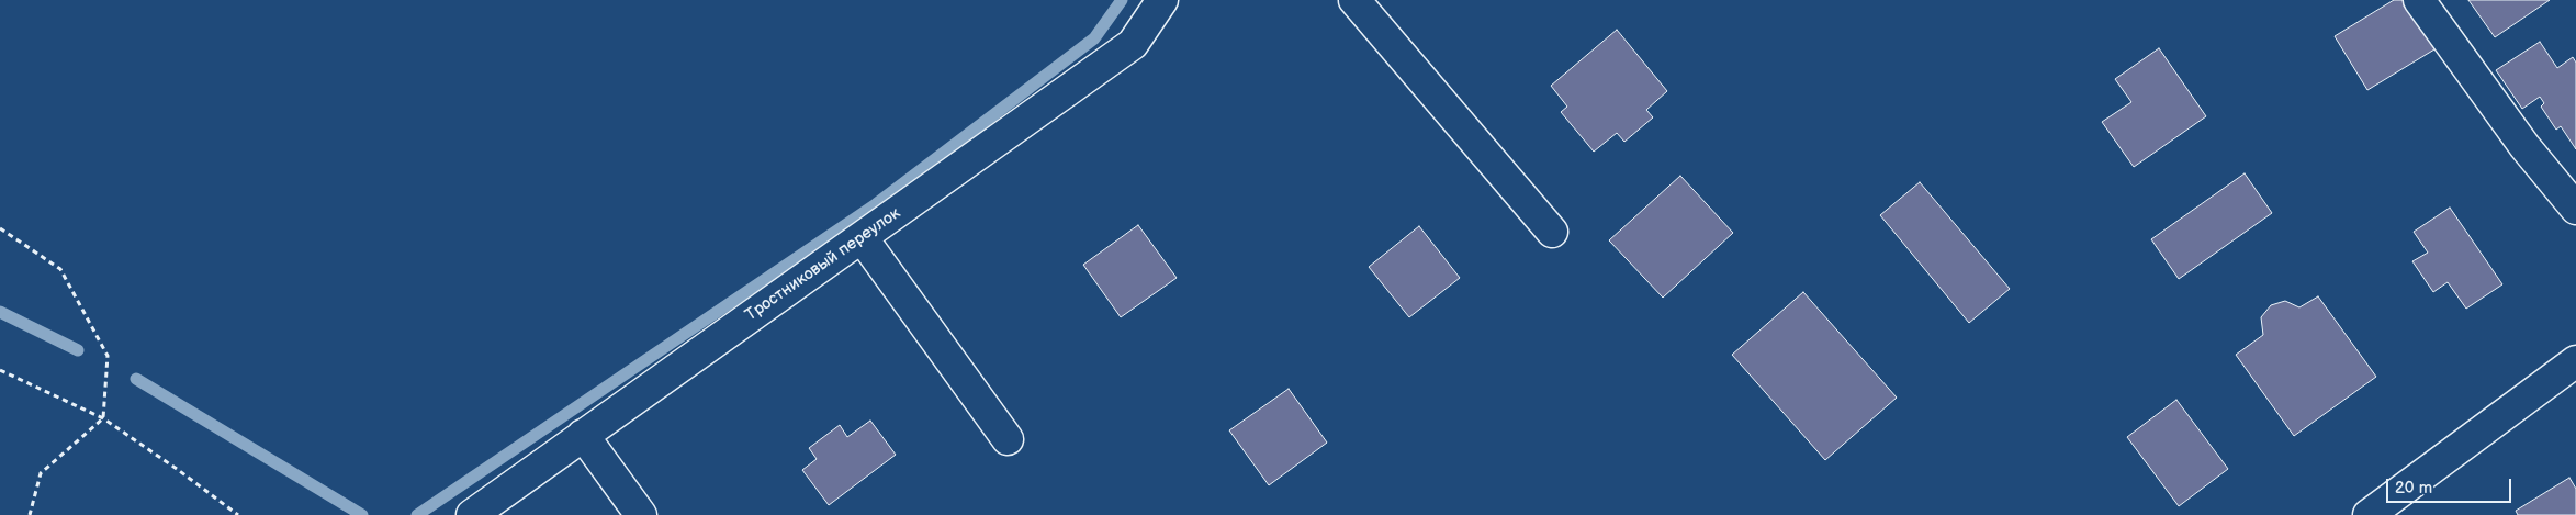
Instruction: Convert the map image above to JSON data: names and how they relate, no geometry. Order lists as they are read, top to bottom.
{
  "streets": {
    "street": ["Тростниковый переулок"]
  },
  "scale_bar": "20 m"
}
